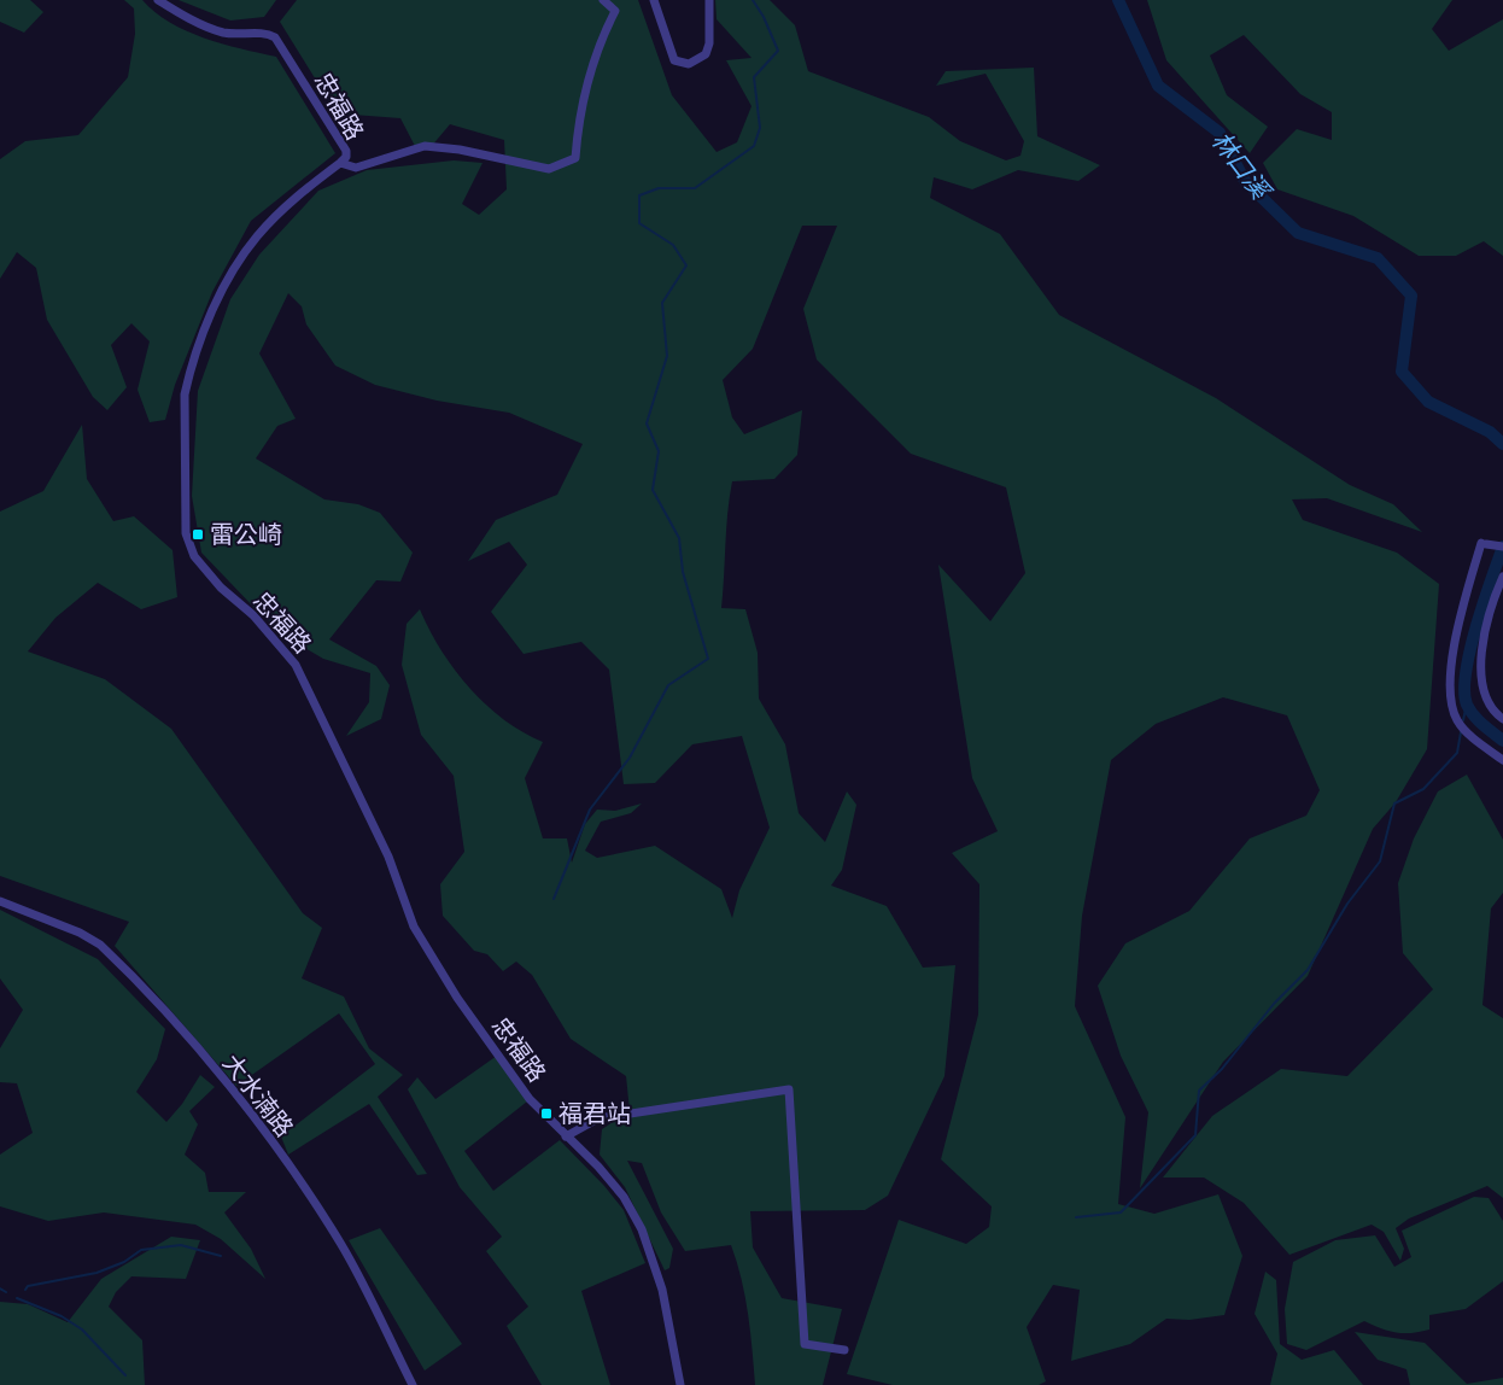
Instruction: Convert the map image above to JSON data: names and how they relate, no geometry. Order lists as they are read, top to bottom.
{
  "streets": {
    "street": ["忠福路", "大水湳路"]
  },
  "water": ["林口溪"],
  "places": {
    "transit": ["雷公崎", "福君站"]
  }
}
